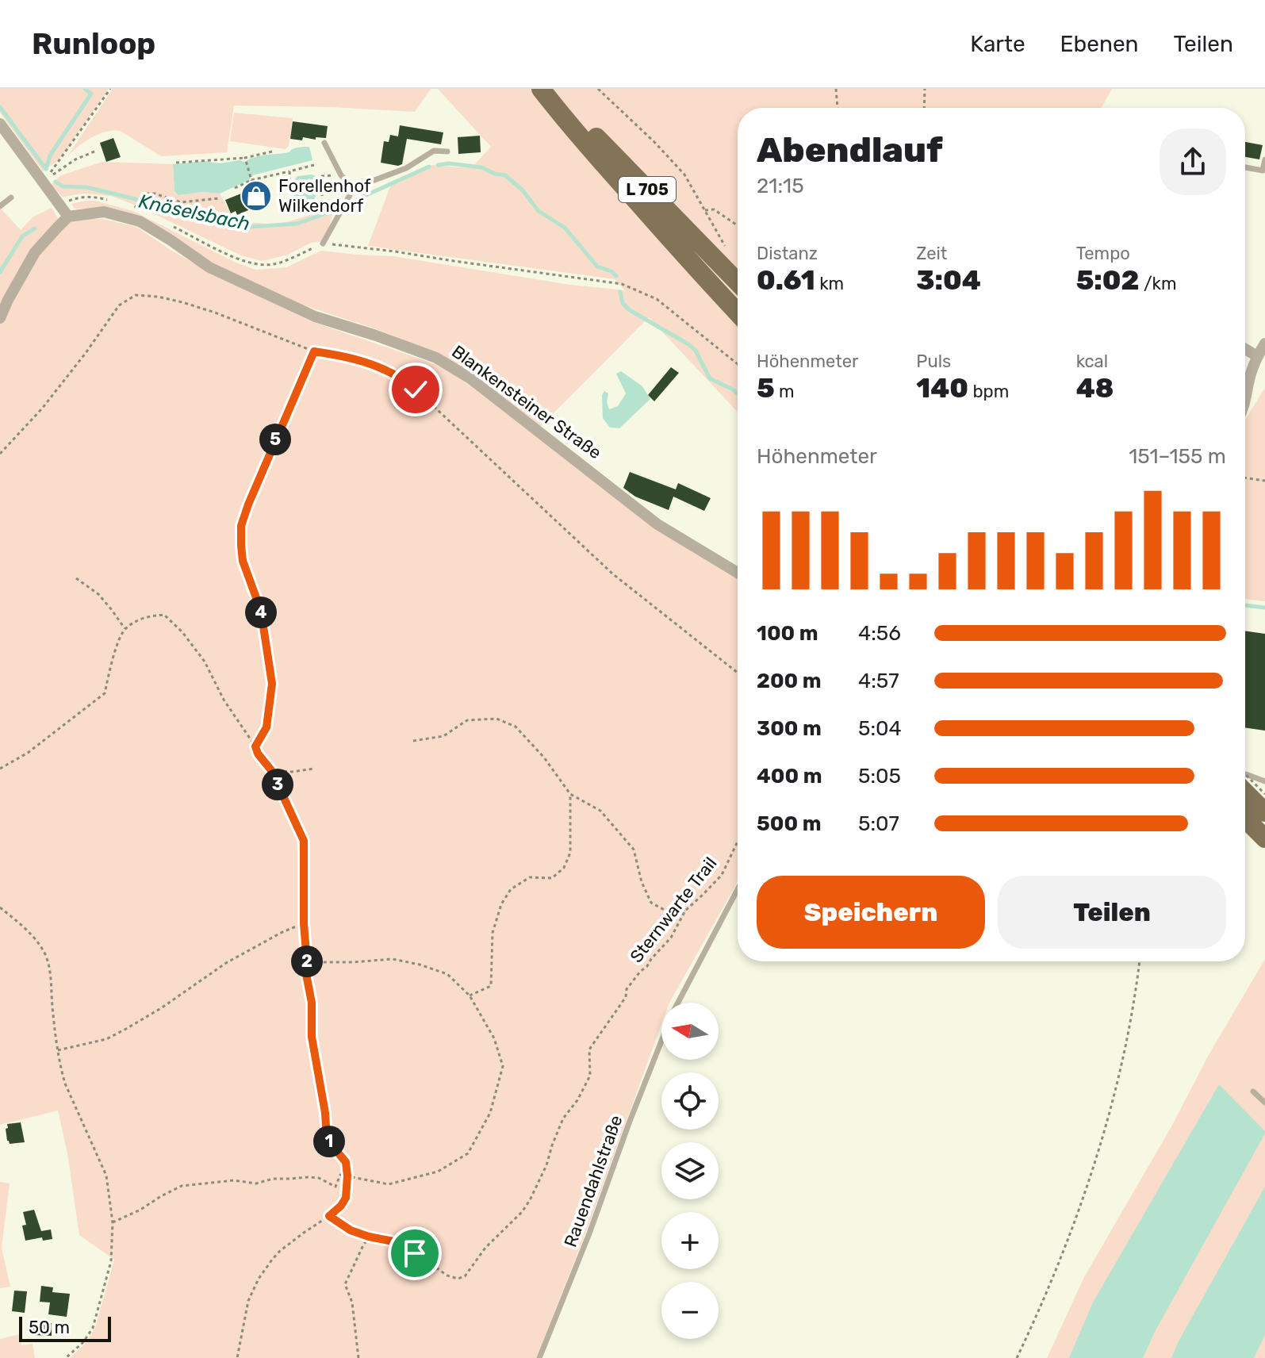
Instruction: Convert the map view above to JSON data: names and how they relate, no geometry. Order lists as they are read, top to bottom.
{
  "streets": {
    "main road": ["L 705"],
    "street": ["Blankensteiner Straße"],
    "lane": ["Rauendahlstraße"],
    "path": ["Sternwarte Trail"]
  },
  "water": ["Knöselsbach"],
  "places": {
    "shop": ["Forellenhof Wilkendorf"]
  },
  "scale_bar": "50 m",
  "north": "left",
  "page": {
    "header": "Runloop",
    "nav": ["Karte", "Ebenen", "Teilen"],
    "heading": ["Abendlauf", "21:15"],
    "stats": [
      ["Distanz", "0.61 km"],
      ["Zeit", "3:04"],
      ["Tempo", "5:02 /km"],
      ["Höhenmeter", "5 m"],
      ["Puls", "140 bpm"],
      ["kcal", "48"]
    ],
    "pins": [
      "5",
      "4",
      "3",
      "2",
      "1"
    ],
    "chart": ["Höhenmeter", "151–155 m"],
    "list": [
      {
        "name": "100 m",
        "note": "4:56"
      },
      {
        "name": "200 m",
        "note": "4:57"
      },
      {
        "name": "300 m",
        "note": "5:04"
      },
      {
        "name": "400 m",
        "note": "5:05"
      },
      {
        "name": "500 m",
        "note": "5:07"
      }
    ],
    "buttons": ["Speichern", "Teilen"],
    "map_buttons": ["+", "−"],
    "scale": "50 m"
  }
}
